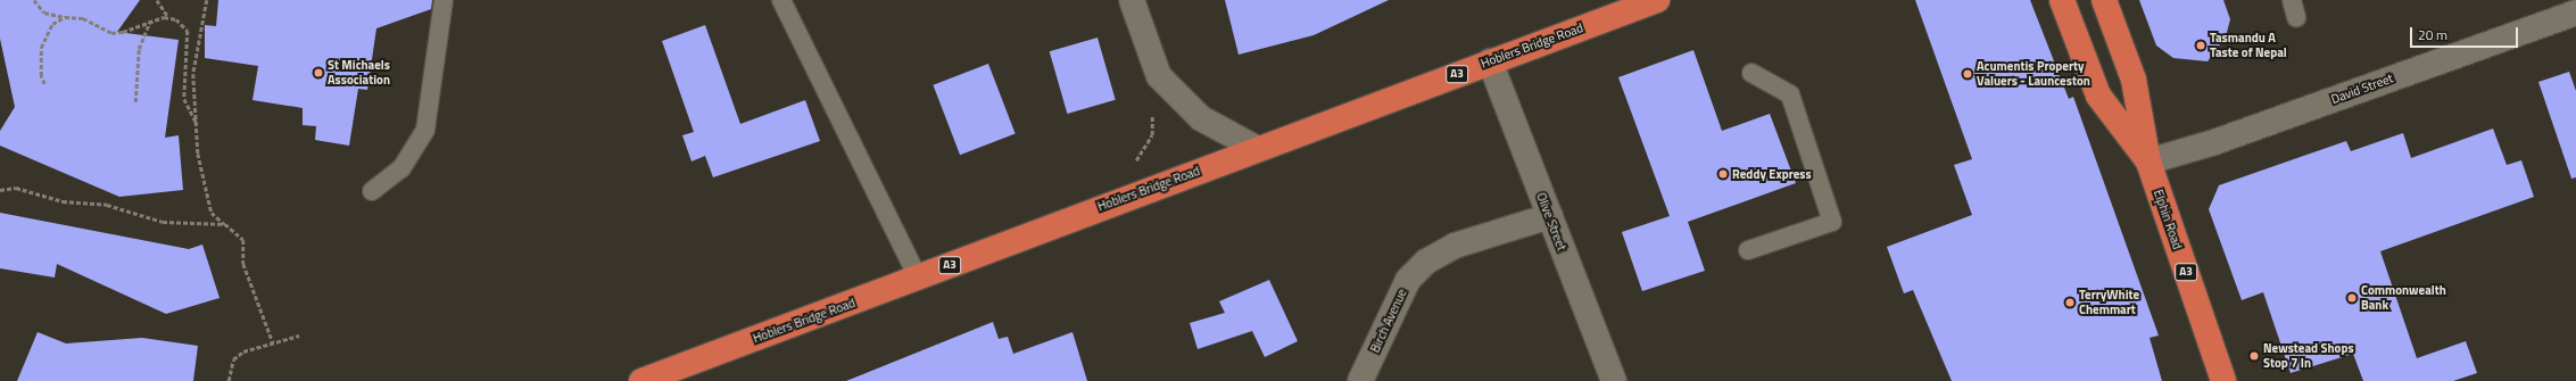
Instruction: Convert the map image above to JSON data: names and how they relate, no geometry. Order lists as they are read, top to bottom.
{
  "streets": {
    "highway": ["Hoblers Bridge Road", "A3", "Elphin Road"],
    "street": ["David Street", "Olive Street", "Birch Avenue"]
  },
  "crossings": [
    ["Hoblers Bridge Road", "Olive Street"],
    ["David Street", "Elphin Road"],
    ["Olive Street", "Birch Avenue"]
  ],
  "places": [
    "Tasmandu A Taste of Nepal",
    "St Michaels Association",
    "Acumentis Property Valuers - Launceston",
    "Reddy Express",
    "Commonwealth Bank",
    "TerryWhite Chemmart",
    "Newstead Shops Stop 7 In"
  ],
  "scale_bar": "20 m"
}
